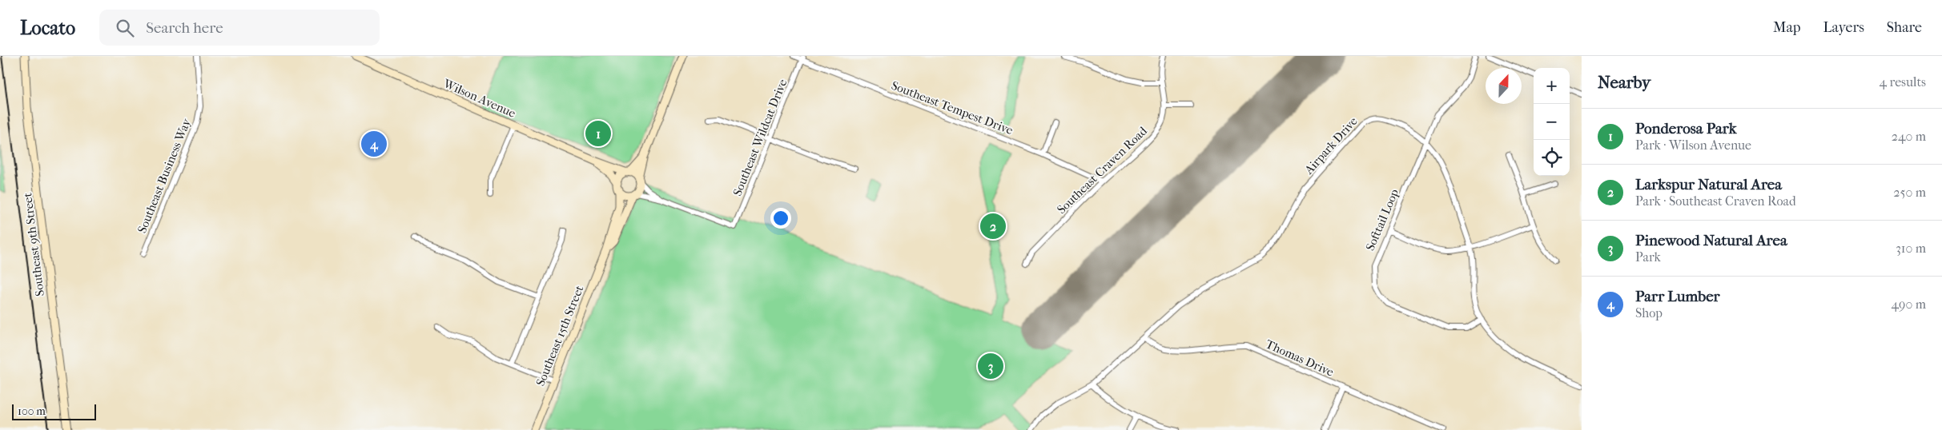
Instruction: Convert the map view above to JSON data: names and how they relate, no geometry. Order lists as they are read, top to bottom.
{
  "streets": {
    "street": [
      "Wilson Avenue",
      "Southeast Tempest Drive",
      "Southeast Wildcat Drive",
      "Airpark Drive",
      "Southeast Craven Road",
      "Southeast Business Way",
      "Softtail Loop",
      "Southeast 9th Street",
      "Southeast 15th Street",
      "Thomas Drive"
    ]
  },
  "crossings": [
    ["Wilson Avenue", "Southeast 15th Street"],
    ["Southeast Tempest Drive", "Southeast Wildcat Drive"],
    ["Southeast Tempest Drive", "Southeast Craven Road"],
    ["Airpark Drive", "Softtail Loop"],
    ["Airpark Drive", "Thomas Drive"]
  ],
  "scale_bar": "100 m",
  "north": "top",
  "page": {
    "header": "Locato",
    "search": "Search here",
    "nav": ["Map", "Layers", "Share"],
    "heading": ["Nearby", "4 results"],
    "map_buttons": ["+", "−"],
    "list": [
      {
        "mark": "1",
        "name": "Ponderosa Park",
        "note": "Park · Wilson Avenue",
        "value": "240 m"
      },
      {
        "mark": "2",
        "name": "Larkspur Natural Area",
        "note": "Park · Southeast Craven Road",
        "value": "250 m"
      },
      {
        "mark": "3",
        "name": "Pinewood Natural Area",
        "note": "Park",
        "value": "310 m"
      },
      {
        "mark": "4",
        "name": "Parr Lumber",
        "note": "Shop",
        "value": "490 m"
      }
    ],
    "pins": [
      "1",
      "4",
      "2",
      "3"
    ],
    "scale": "100 m"
  }
}
